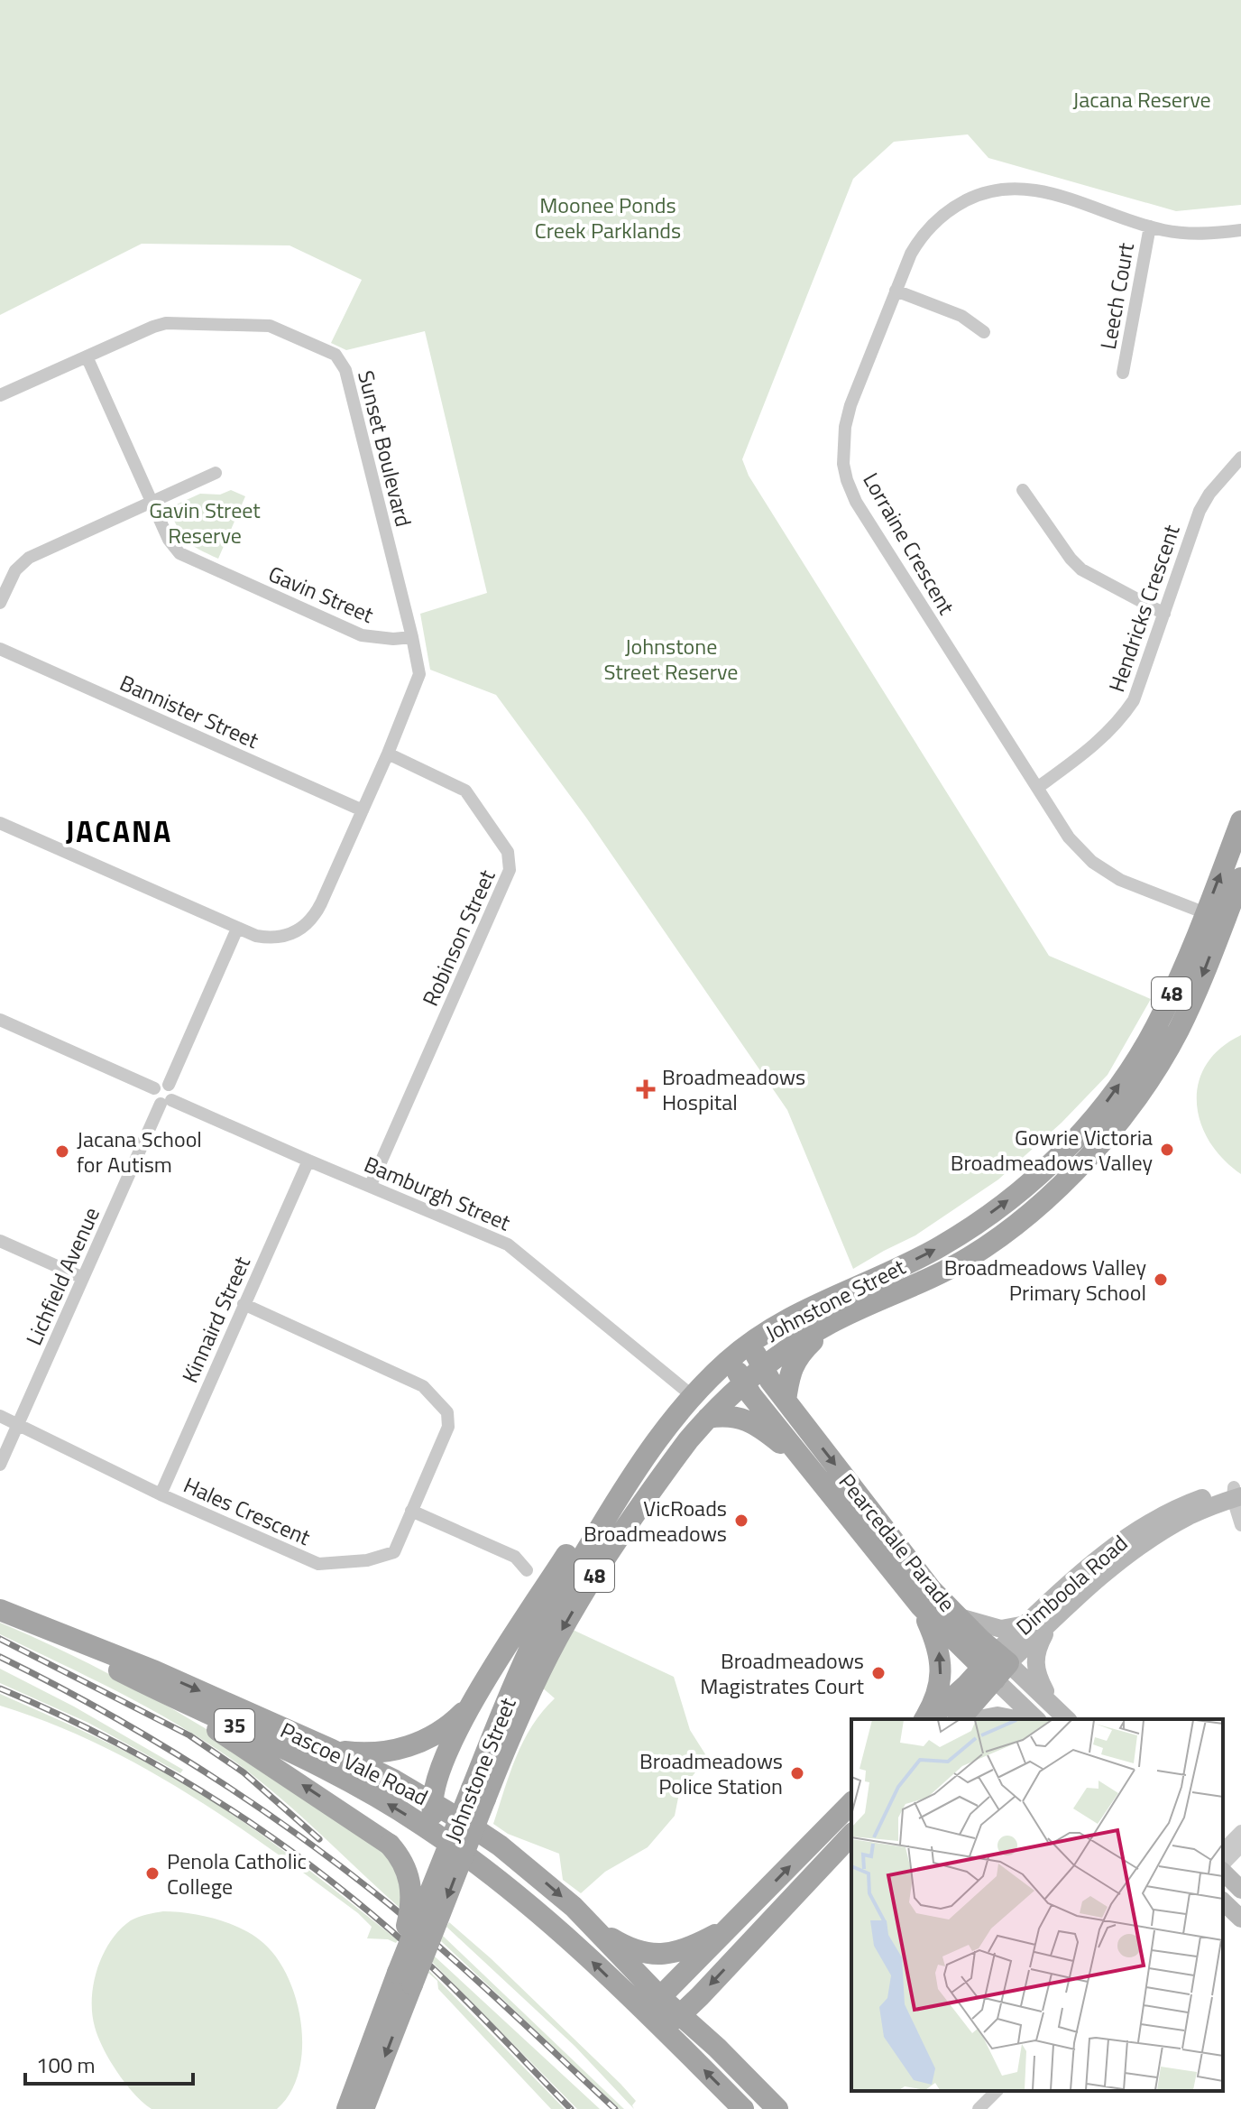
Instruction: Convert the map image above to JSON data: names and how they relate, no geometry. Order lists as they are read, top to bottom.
{
  "streets": {
    "main road": [
      "48",
      "Johnstone Street",
      "Pearcedale Parade",
      "Dimboola Road",
      "35",
      "Pascoe Vale Road"
    ],
    "street": [
      "Leech Court",
      "Sunset Boulevard",
      "Lorraine Crescent",
      "Gavin Street",
      "Hendricks Crescent",
      "Bannister Street",
      "Robinson Street",
      "Bamburgh Street",
      "Lichfield Avenue",
      "Kinnaird Street",
      "Hales Crescent"
    ]
  },
  "crossings": [
    ["Leech Court", "Lorraine Crescent"],
    ["Sunset Boulevard", "Gavin Street"],
    ["Sunset Boulevard", "Bannister Street"],
    ["Sunset Boulevard", "Robinson Street"],
    ["Lorraine Crescent", "Hendricks Crescent"],
    ["Lorraine Crescent", "Johnstone Street"],
    ["Robinson Street", "Bamburgh Street"],
    ["48", "Johnstone Street"],
    ["Bamburgh Street", "Lichfield Avenue"],
    ["Bamburgh Street", "Johnstone Street"],
    ["Bamburgh Street", "Kinnaird Street"],
    ["Lichfield Avenue", "Hales Crescent"],
    ["Johnstone Street", "Pearcedale Parade"],
    ["Kinnaird Street", "Hales Crescent"],
    ["Pearcedale Parade", "Dimboola Road"]
  ],
  "districts": ["JACANA"],
  "parks": [
    "Jacana Reserve",
    "Moonee Ponds Creek Parklands",
    "Gavin Street Reserve",
    "Johnstone Street Reserve"
  ],
  "places": {
    "health": ["Broadmeadows Hospital"],
    "other": [
      "Gowrie Victoria Broadmeadows Valley",
      "Jacana School for Autism",
      "Broadmeadows Valley Primary School",
      "VicRoads Broadmeadows",
      "Broadmeadows Magistrates Court",
      "Broadmeadows Police Station",
      "Penola Catholic College"
    ]
  },
  "scale_bar": "100 m"
}
